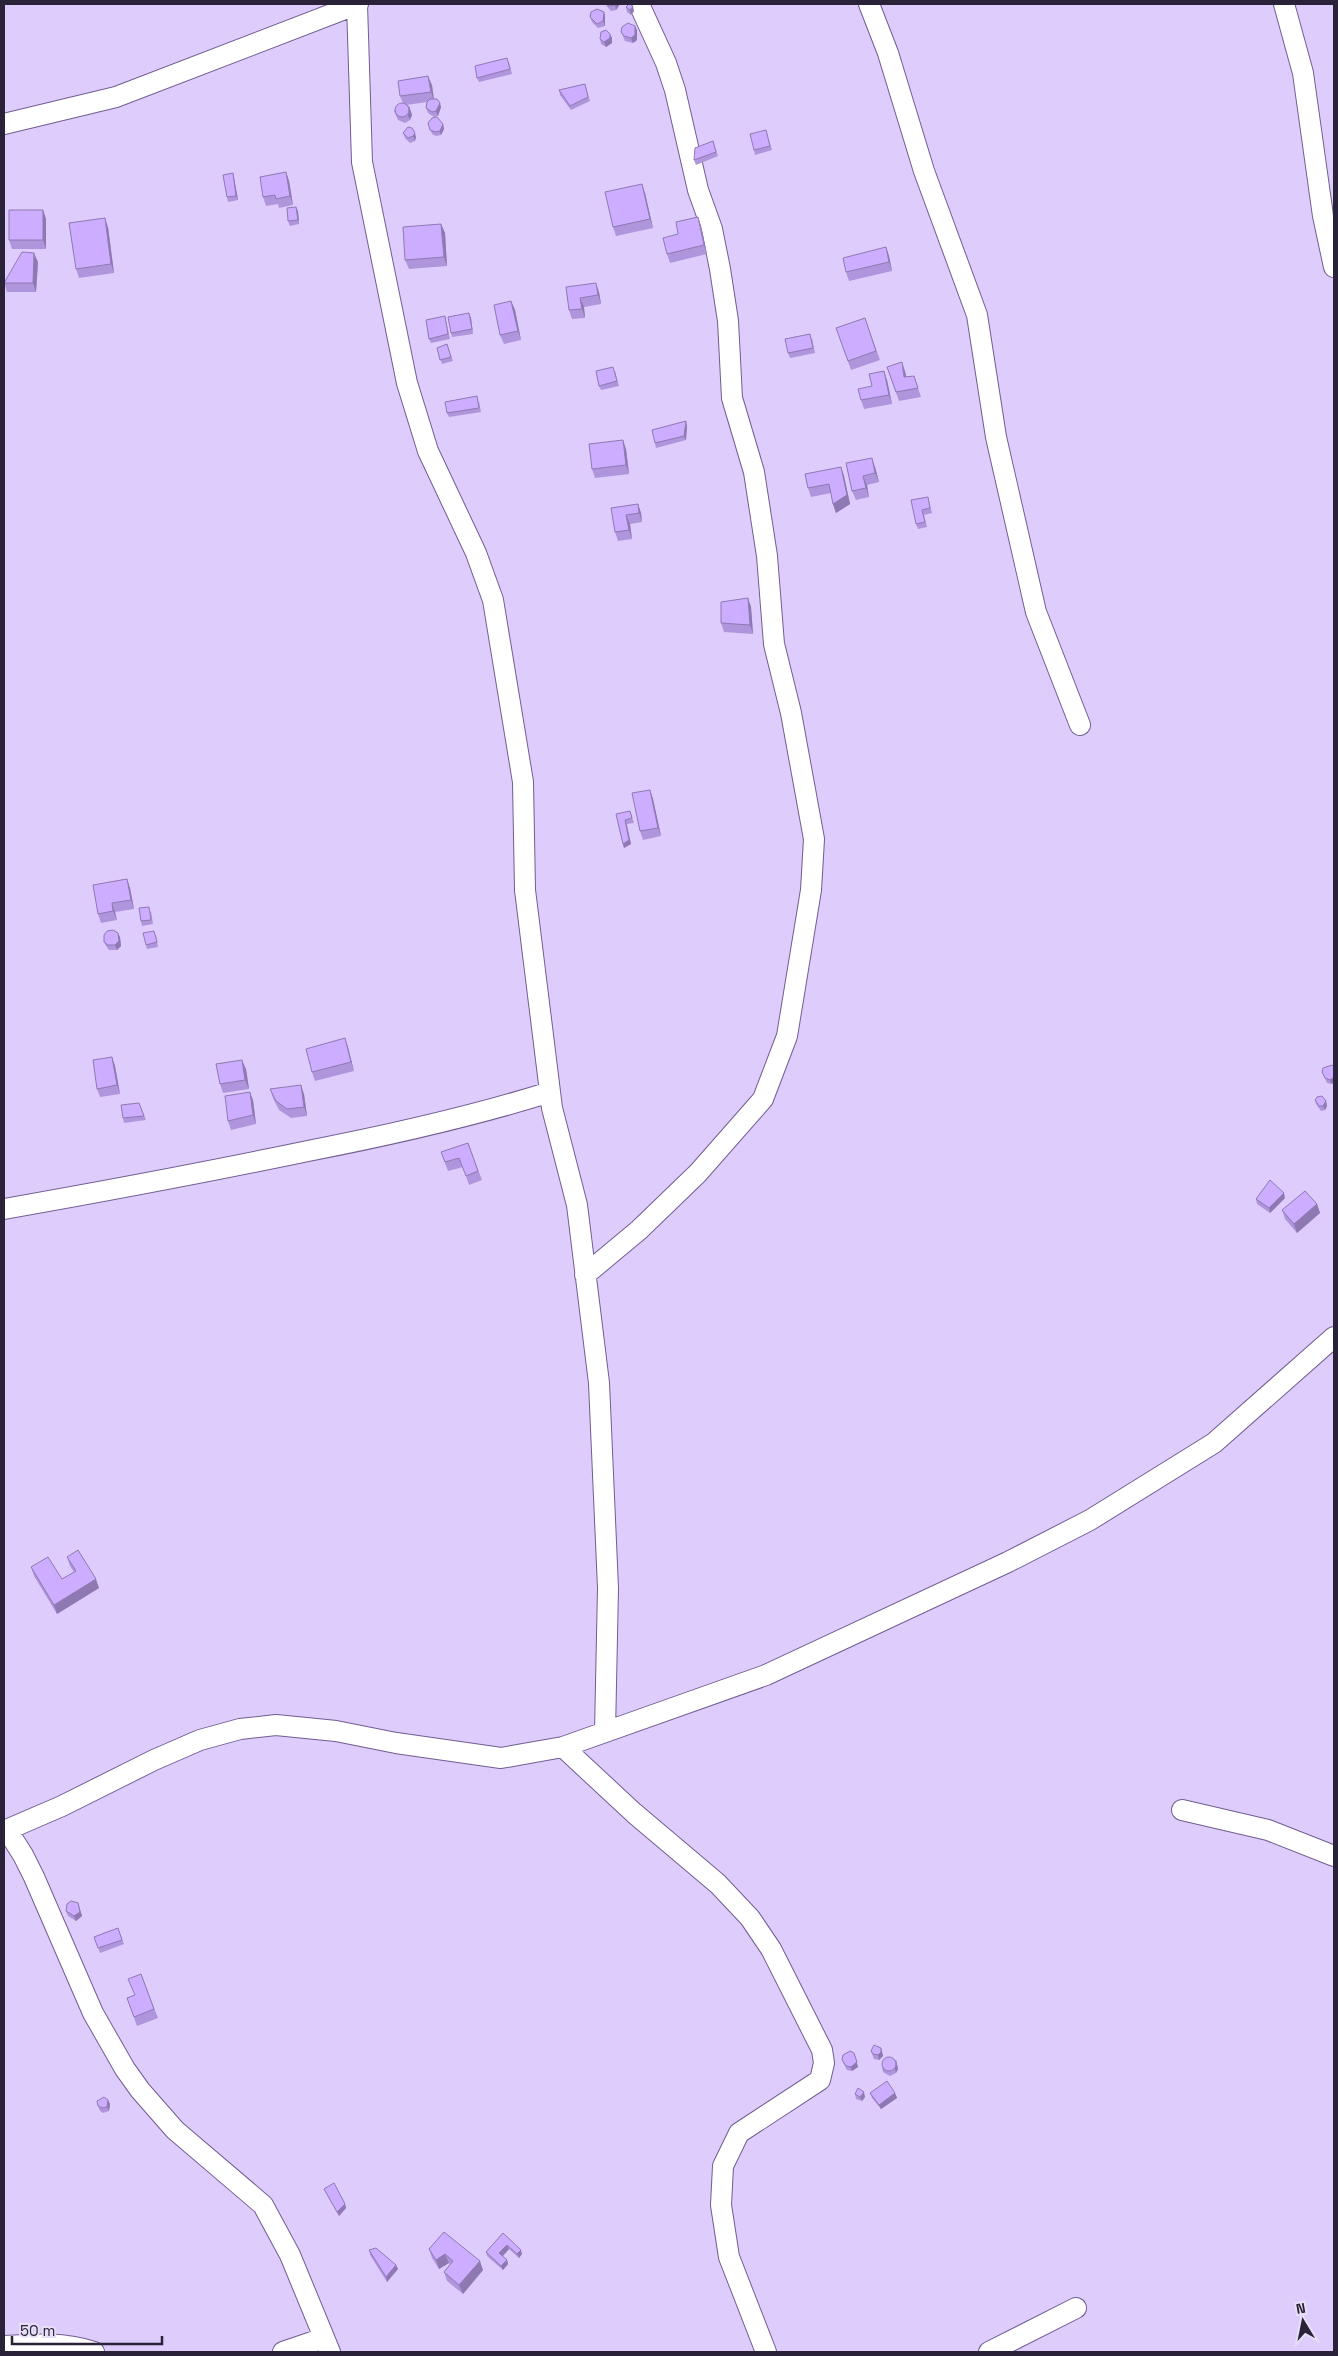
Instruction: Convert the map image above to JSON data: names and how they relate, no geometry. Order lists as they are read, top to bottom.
{
  "scale_bar": "50 m",
  "north": "top"
}
